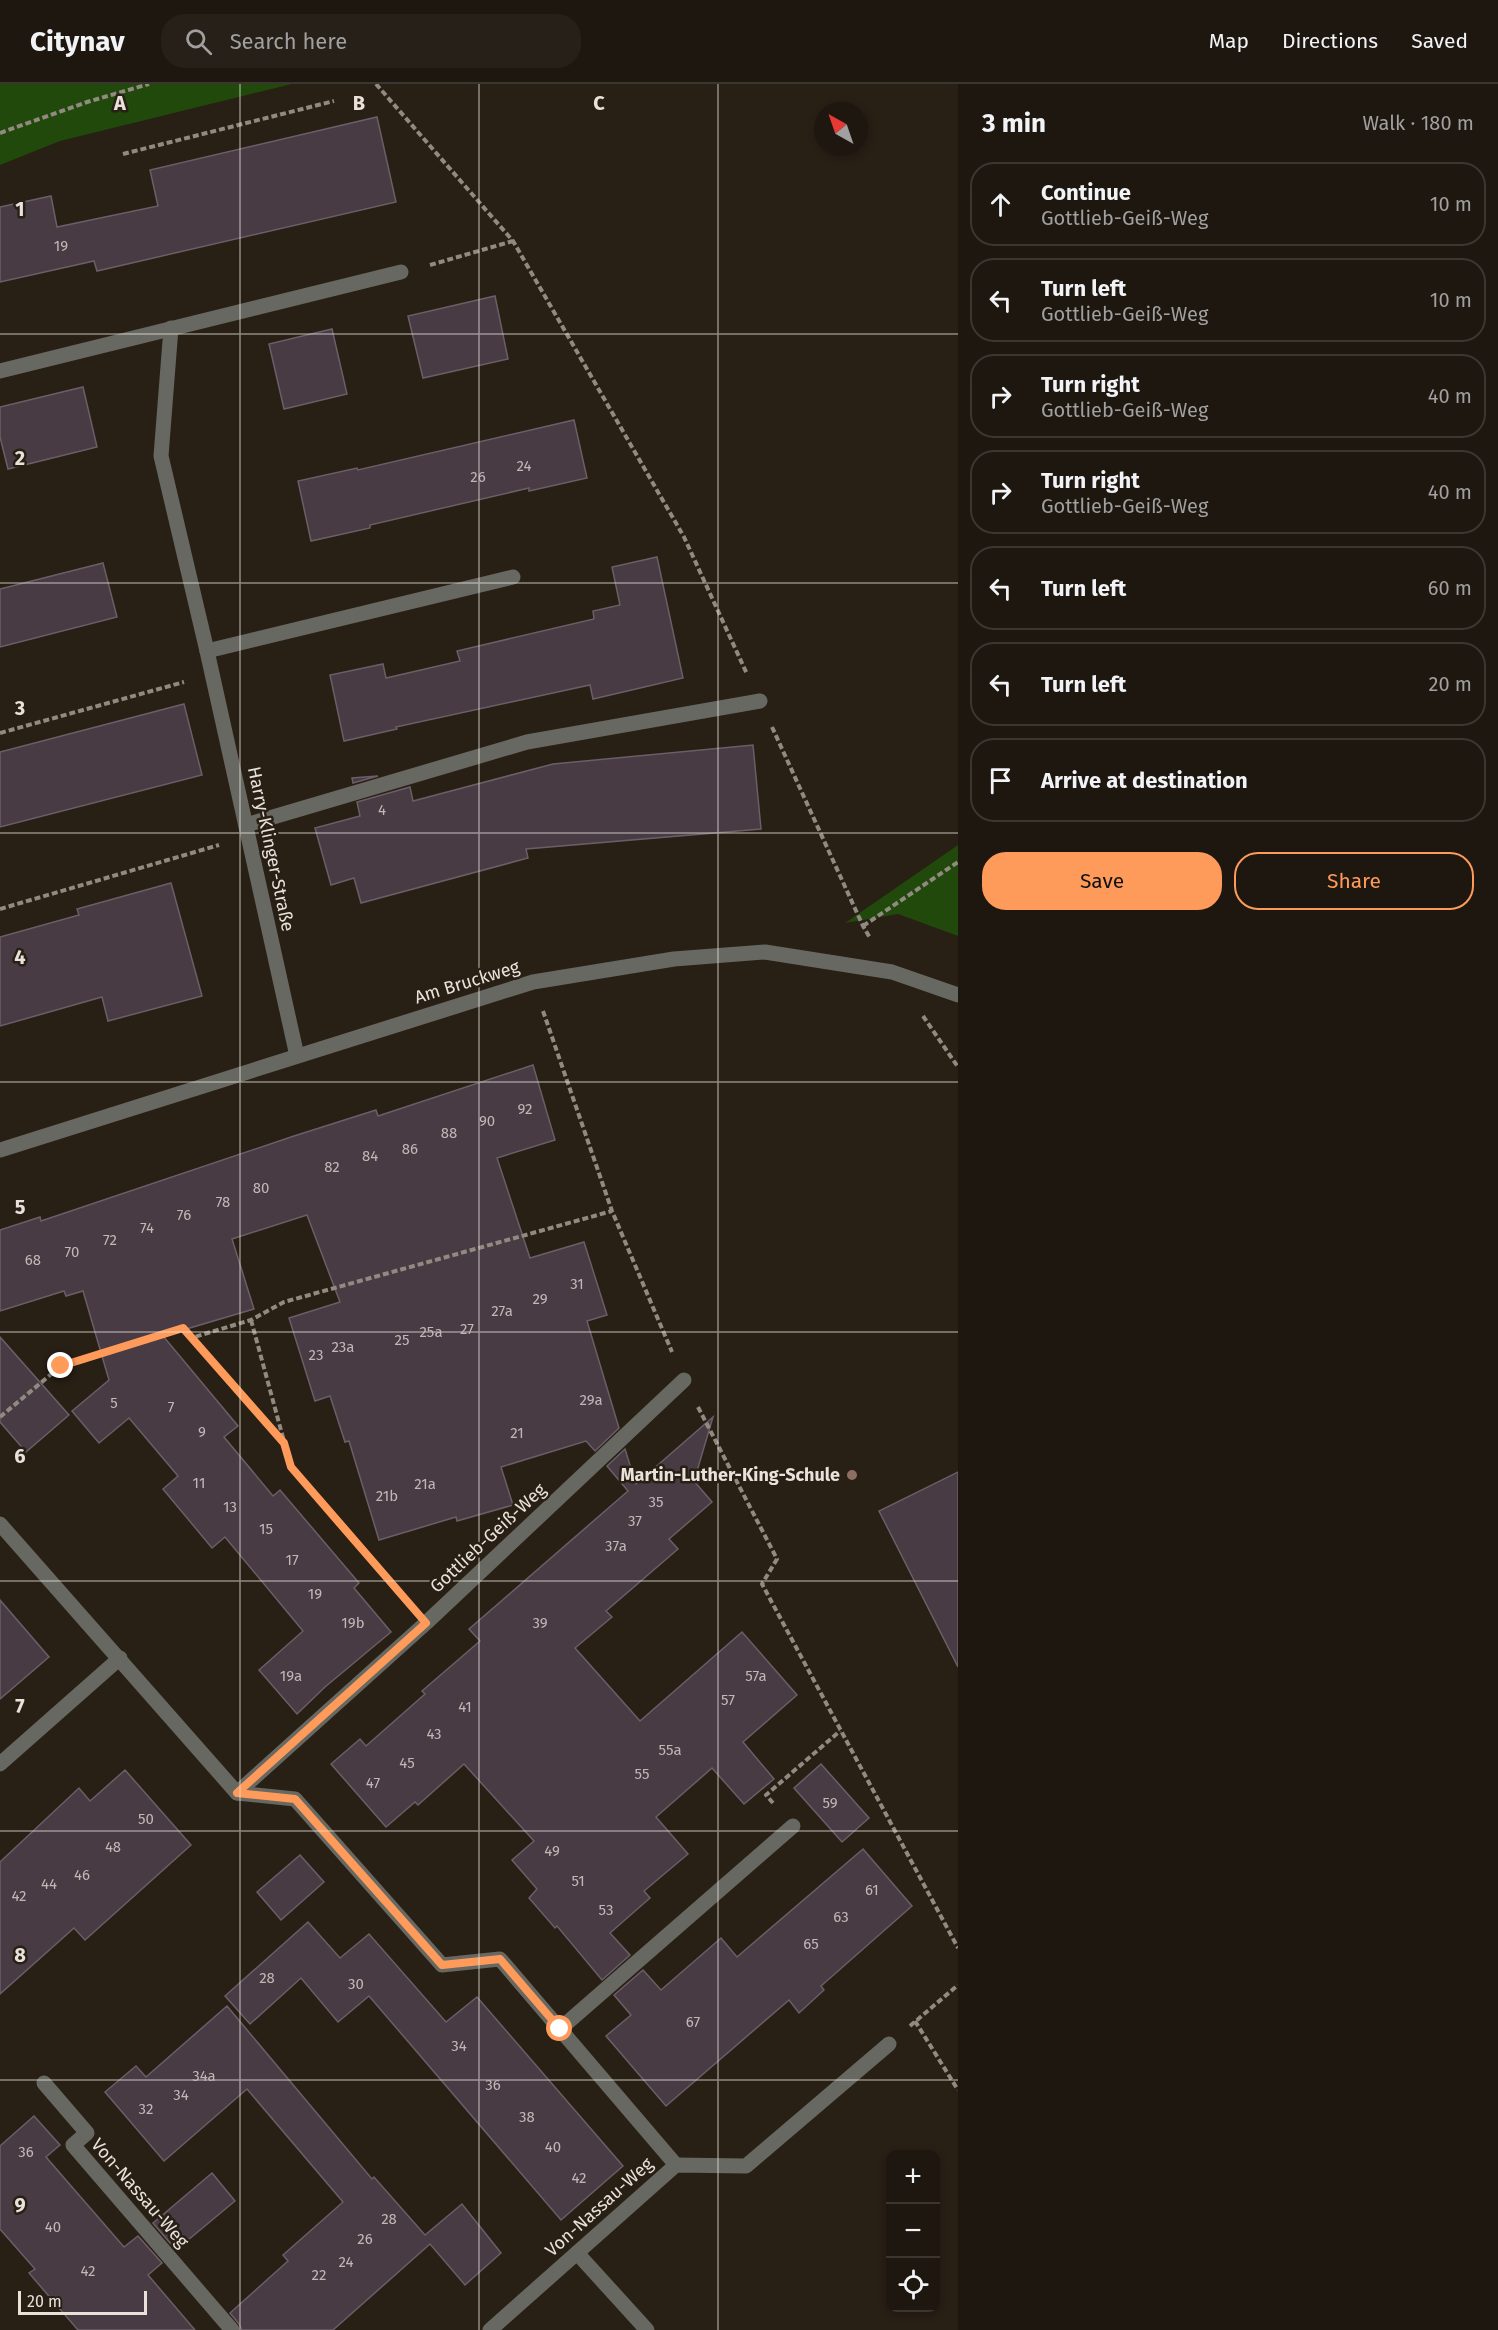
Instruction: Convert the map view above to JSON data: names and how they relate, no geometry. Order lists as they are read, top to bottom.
{
  "streets": {
    "street": [
      "Harry-Klinger-Straße",
      "Am Bruckweg",
      "Gottlieb-Geiß-Weg",
      "Von-Nassau-Weg"
    ]
  },
  "crossings": [
    ["Harry-Klinger-Straße", "Am Bruckweg"]
  ],
  "places": ["Martin-Luther-King-Schule"],
  "house_numbers": [
    "19",
    "24",
    "26",
    "4",
    "92",
    "90",
    "88",
    "86",
    "84",
    "82",
    "80",
    "78",
    "76",
    "74",
    "72",
    "70",
    "68",
    "31",
    "29",
    "27a",
    "27",
    "25a",
    "25",
    "23a",
    "23",
    "29a",
    "5",
    "7",
    "9",
    "21",
    "11",
    "21a",
    "21b",
    "35",
    "13",
    "37",
    "15",
    "37a",
    "17",
    "19",
    "19b",
    "39",
    "19a",
    "57a",
    "57",
    "41",
    "43",
    "55a",
    "45",
    "55",
    "47",
    "59",
    "50",
    "48",
    "49",
    "46",
    "51",
    "44",
    "61",
    "42",
    "53",
    "63",
    "65",
    "28",
    "30",
    "67",
    "34",
    "34a",
    "36",
    "34",
    "32",
    "38",
    "40",
    "36",
    "42",
    "28",
    "40",
    "26",
    "24",
    "42",
    "22"
  ],
  "scale_bar": "20 m",
  "north": "top left",
  "page": {
    "header": "Citynav",
    "search": "Search here",
    "nav": ["Map", "Directions", "Saved"],
    "heading": ["3 min", "Walk · 180 m"],
    "list": [
      ["Continue", "Gottlieb-Geiß-Weg", "10 m"],
      ["Turn left", "Gottlieb-Geiß-Weg", "10 m"],
      ["Turn right", "Gottlieb-Geiß-Weg", "40 m"],
      ["Turn right", "Gottlieb-Geiß-Weg", "40 m"],
      ["Turn left", "60 m"],
      ["Turn left", "20 m"],
      "Arrive at destination"
    ],
    "buttons": ["Save", "Share"],
    "map_buttons": ["+", "−"],
    "scale": "20 m"
  },
  "grid": {
    "columns": ["A", "B", "C"],
    "rows": [
      "1",
      "2",
      "3",
      "4",
      "5",
      "6",
      "7",
      "8",
      "9"
    ]
  }
}
